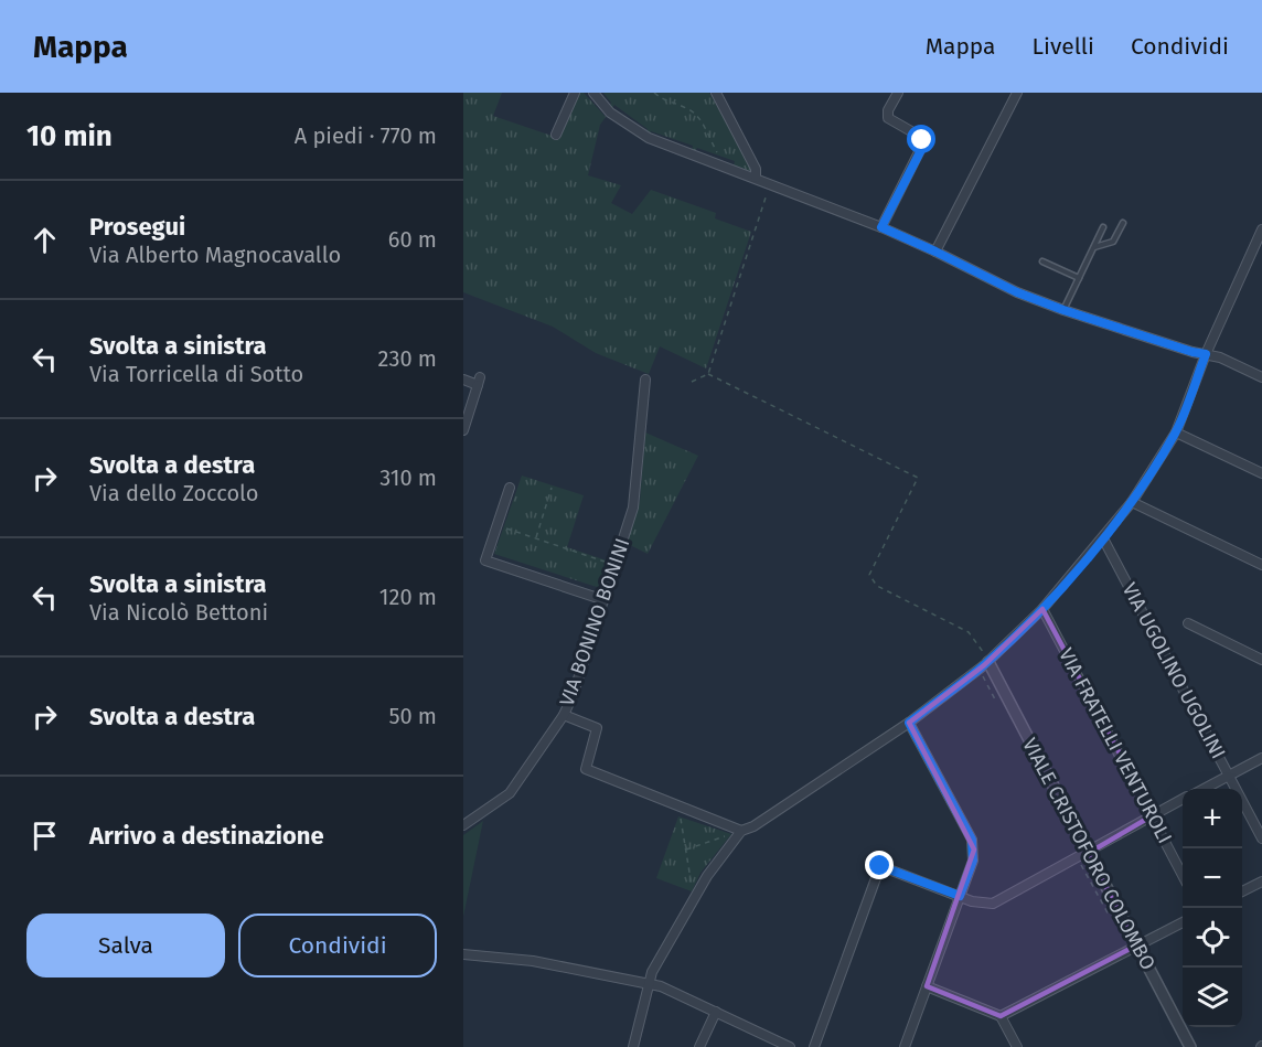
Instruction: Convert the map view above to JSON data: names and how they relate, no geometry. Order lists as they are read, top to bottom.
{
  "streets": {
    "street": [
      "VIA BONINO BONINI",
      "VIA UGOLINO UGOLINI",
      "VIA FRATELLI VENTUROLI",
      "VIALE CRISTOFORO COLOMBO"
    ]
  },
  "page": {
    "header": "Mappa",
    "nav": ["Mappa", "Livelli", "Condividi"],
    "heading": ["10 min", "A piedi · 770 m"],
    "list": [
      ["Prosegui", "Via Alberto Magnocavallo", "60 m"],
      ["Svolta a sinistra", "Via Torricella di Sotto", "230 m"],
      ["Svolta a destra", "Via dello Zoccolo", "310 m"],
      ["Svolta a sinistra", "Via Nicolò Bettoni", "120 m"],
      ["Svolta a destra", "50 m"],
      "Arrivo a destinazione"
    ],
    "map_buttons": ["+", "−"],
    "buttons": ["Salva", "Condividi"]
  }
}
